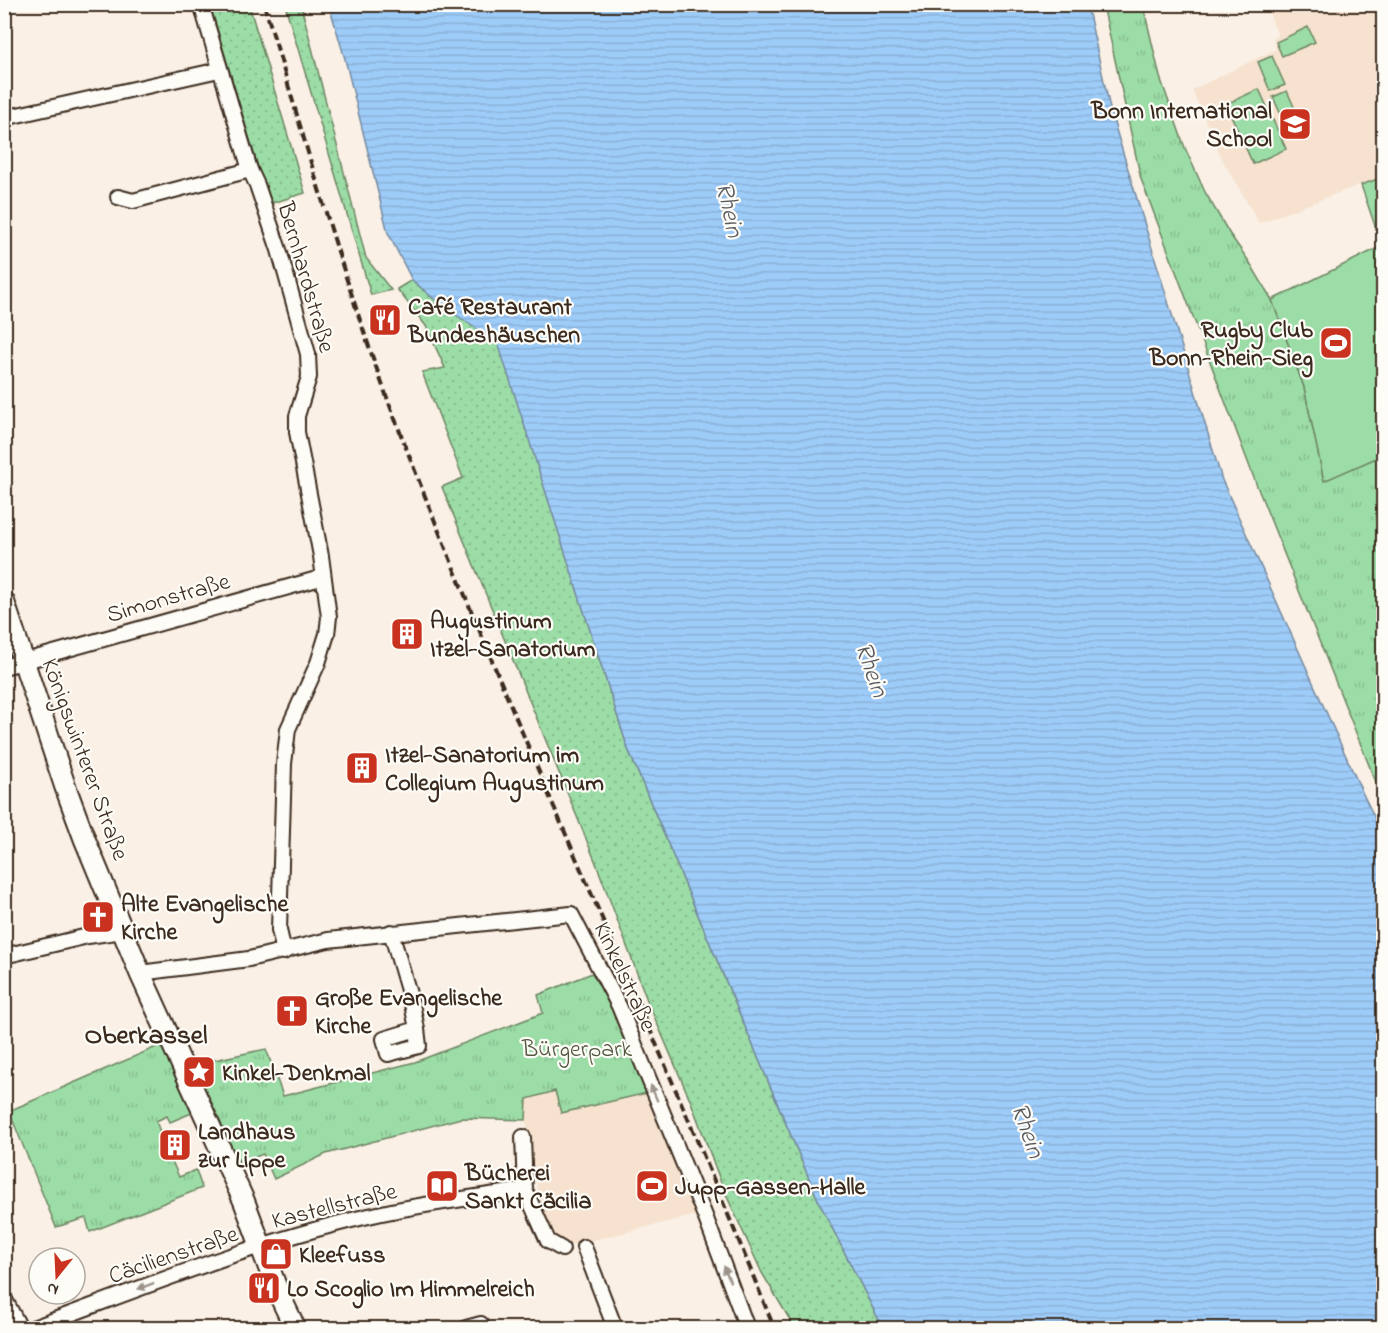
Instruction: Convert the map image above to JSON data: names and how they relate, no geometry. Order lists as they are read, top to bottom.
{
  "streets": {
    "main road": ["Königswinterer Straße"],
    "street": [
      "Bernhardstraße",
      "Simonstraße",
      "Kinkelstraße",
      "Kastellstraße",
      "Cäcilienstraße"
    ]
  },
  "crossings": [
    ["Bernhardstraße", "Simonstraße"],
    ["Bernhardstraße", "Kinkelstraße"],
    ["Simonstraße", "Königswinterer Straße"],
    ["Königswinterer Straße", "Kinkelstraße"],
    ["Königswinterer Straße", "Kastellstraße"],
    ["Königswinterer Straße", "Cäcilienstraße"],
    ["Kastellstraße", "Cäcilienstraße"]
  ],
  "one_way": ["Kinkelstraße", "Cäcilienstraße"],
  "districts": ["Oberkassel"],
  "water": ["Rhein"],
  "parks": ["Bürgerpark"],
  "places": {
    "school or university": ["Bonn International School"],
    "restaurant": ["Café Restaurant Bundeshäuschen", "Lo Scoglio Im Himmelreich"],
    "sports": ["Rugby Club Bonn-Rhein-Sieg", "Jupp-Gassen-Halle"],
    "building": ["Augustinum Itzel-Sanatorium", "Itzel-Sanatorium im Collegium Augustinum", "Landhaus zur Lippe"],
    "church": ["Alte Evangelische Kirche", "Große Evangelische Kirche"],
    "place": ["Kinkel-Denkmal"],
    "library": ["Bücherei Sankt Cäcilia"],
    "shop": ["Kleefuss"]
  },
  "north": "bottom"
}
